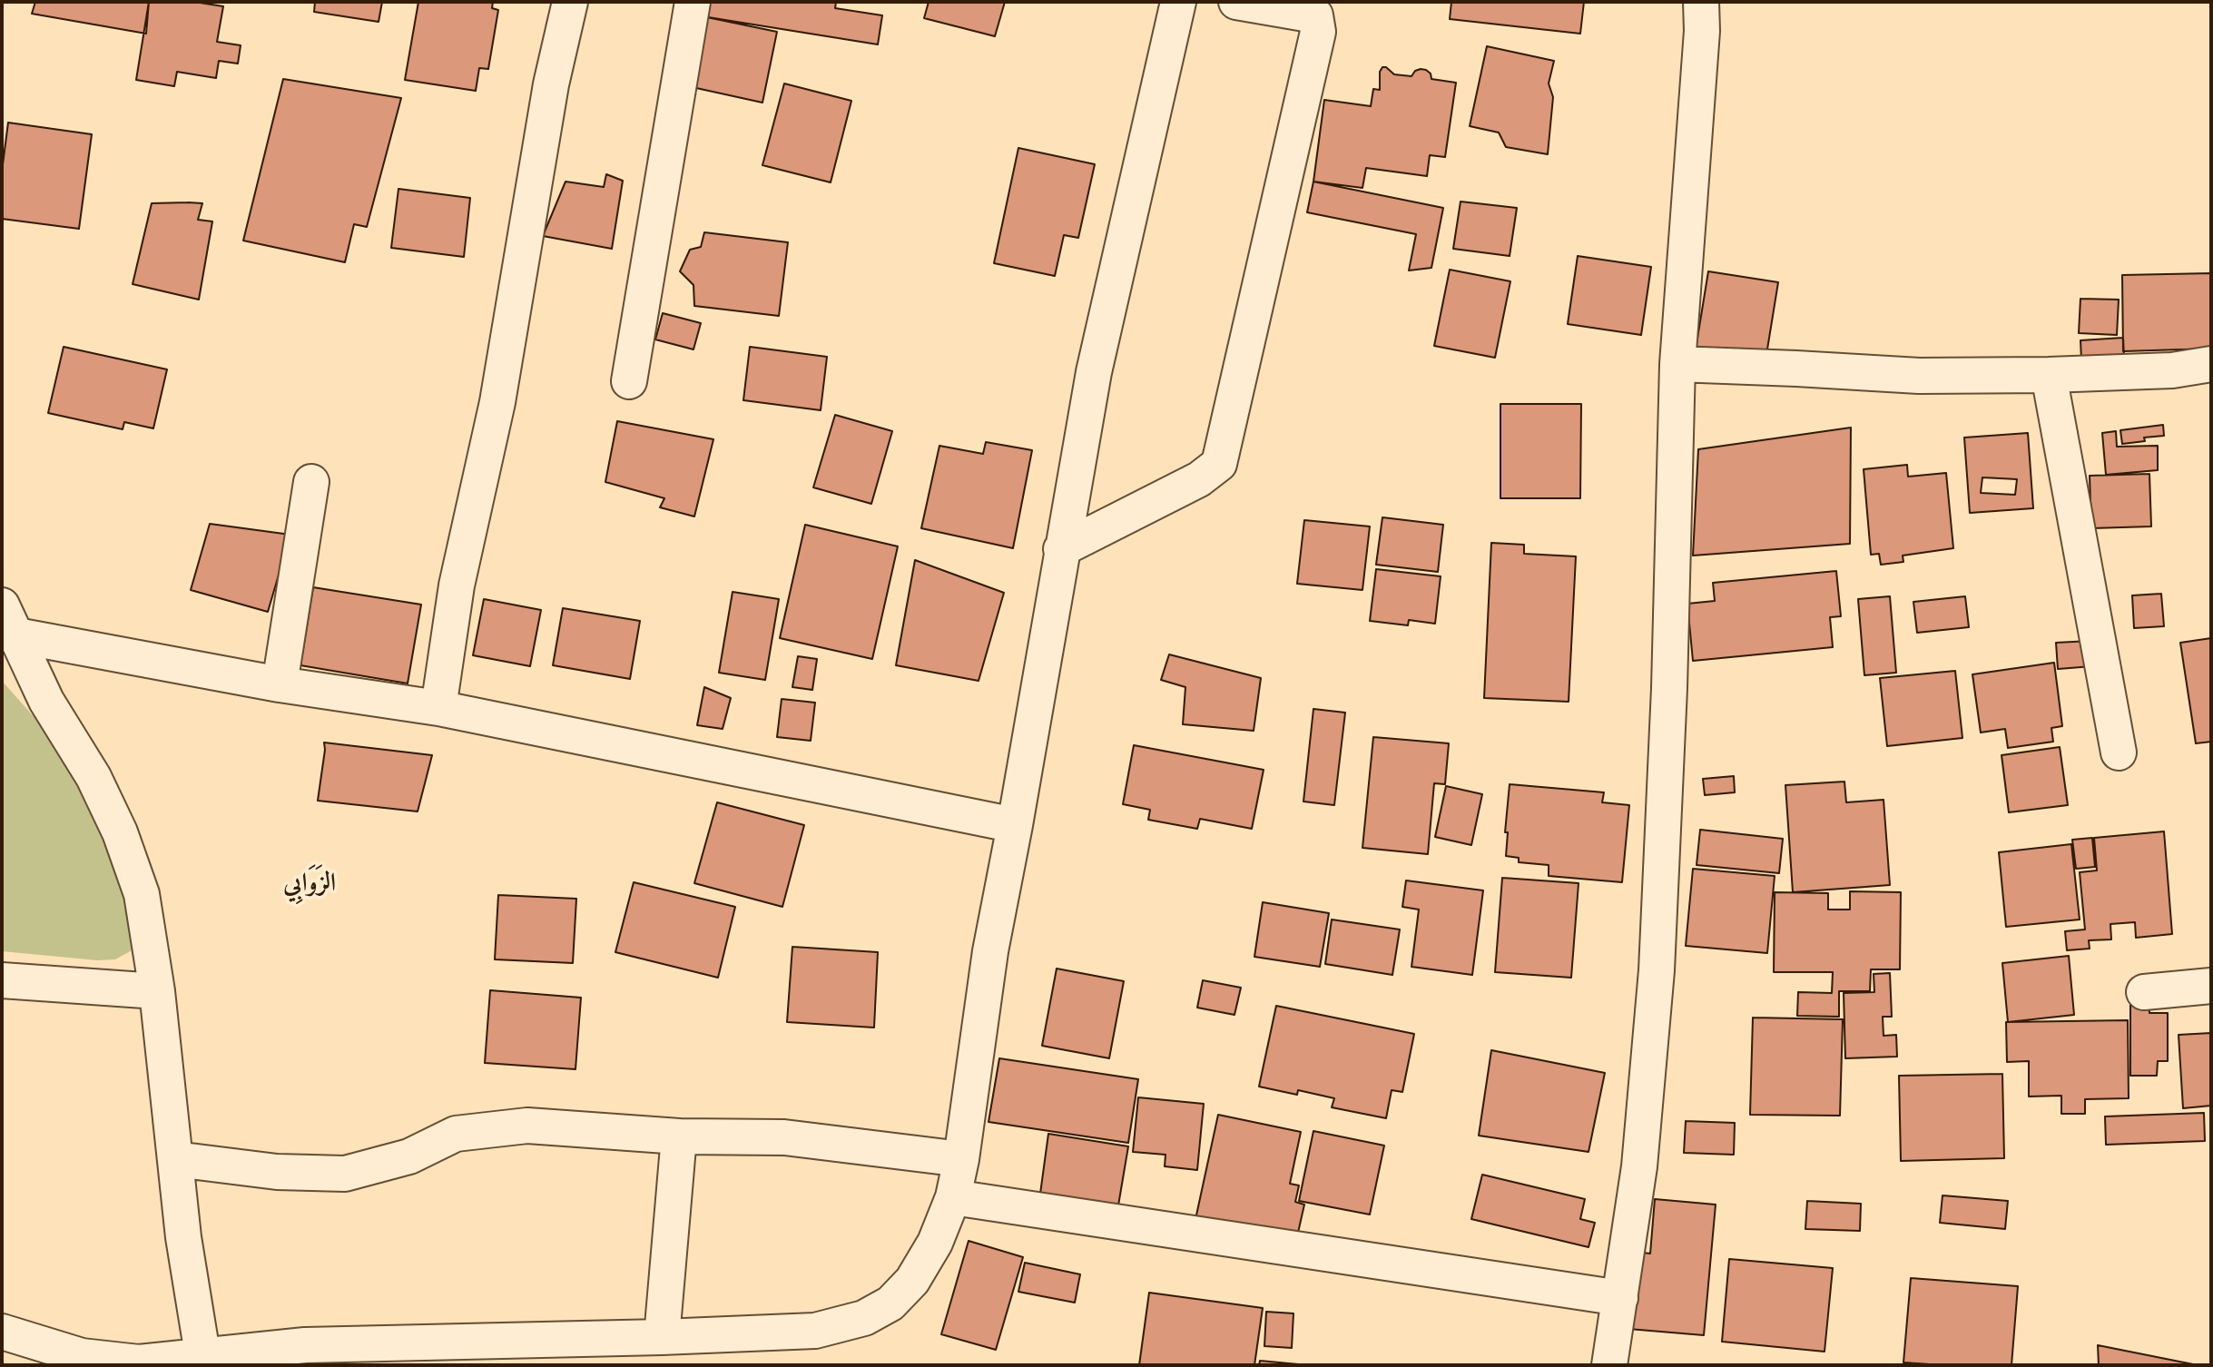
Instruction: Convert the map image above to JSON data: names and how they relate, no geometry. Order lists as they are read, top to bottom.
{
  "districts": ["الزَوَابِي"]
}
